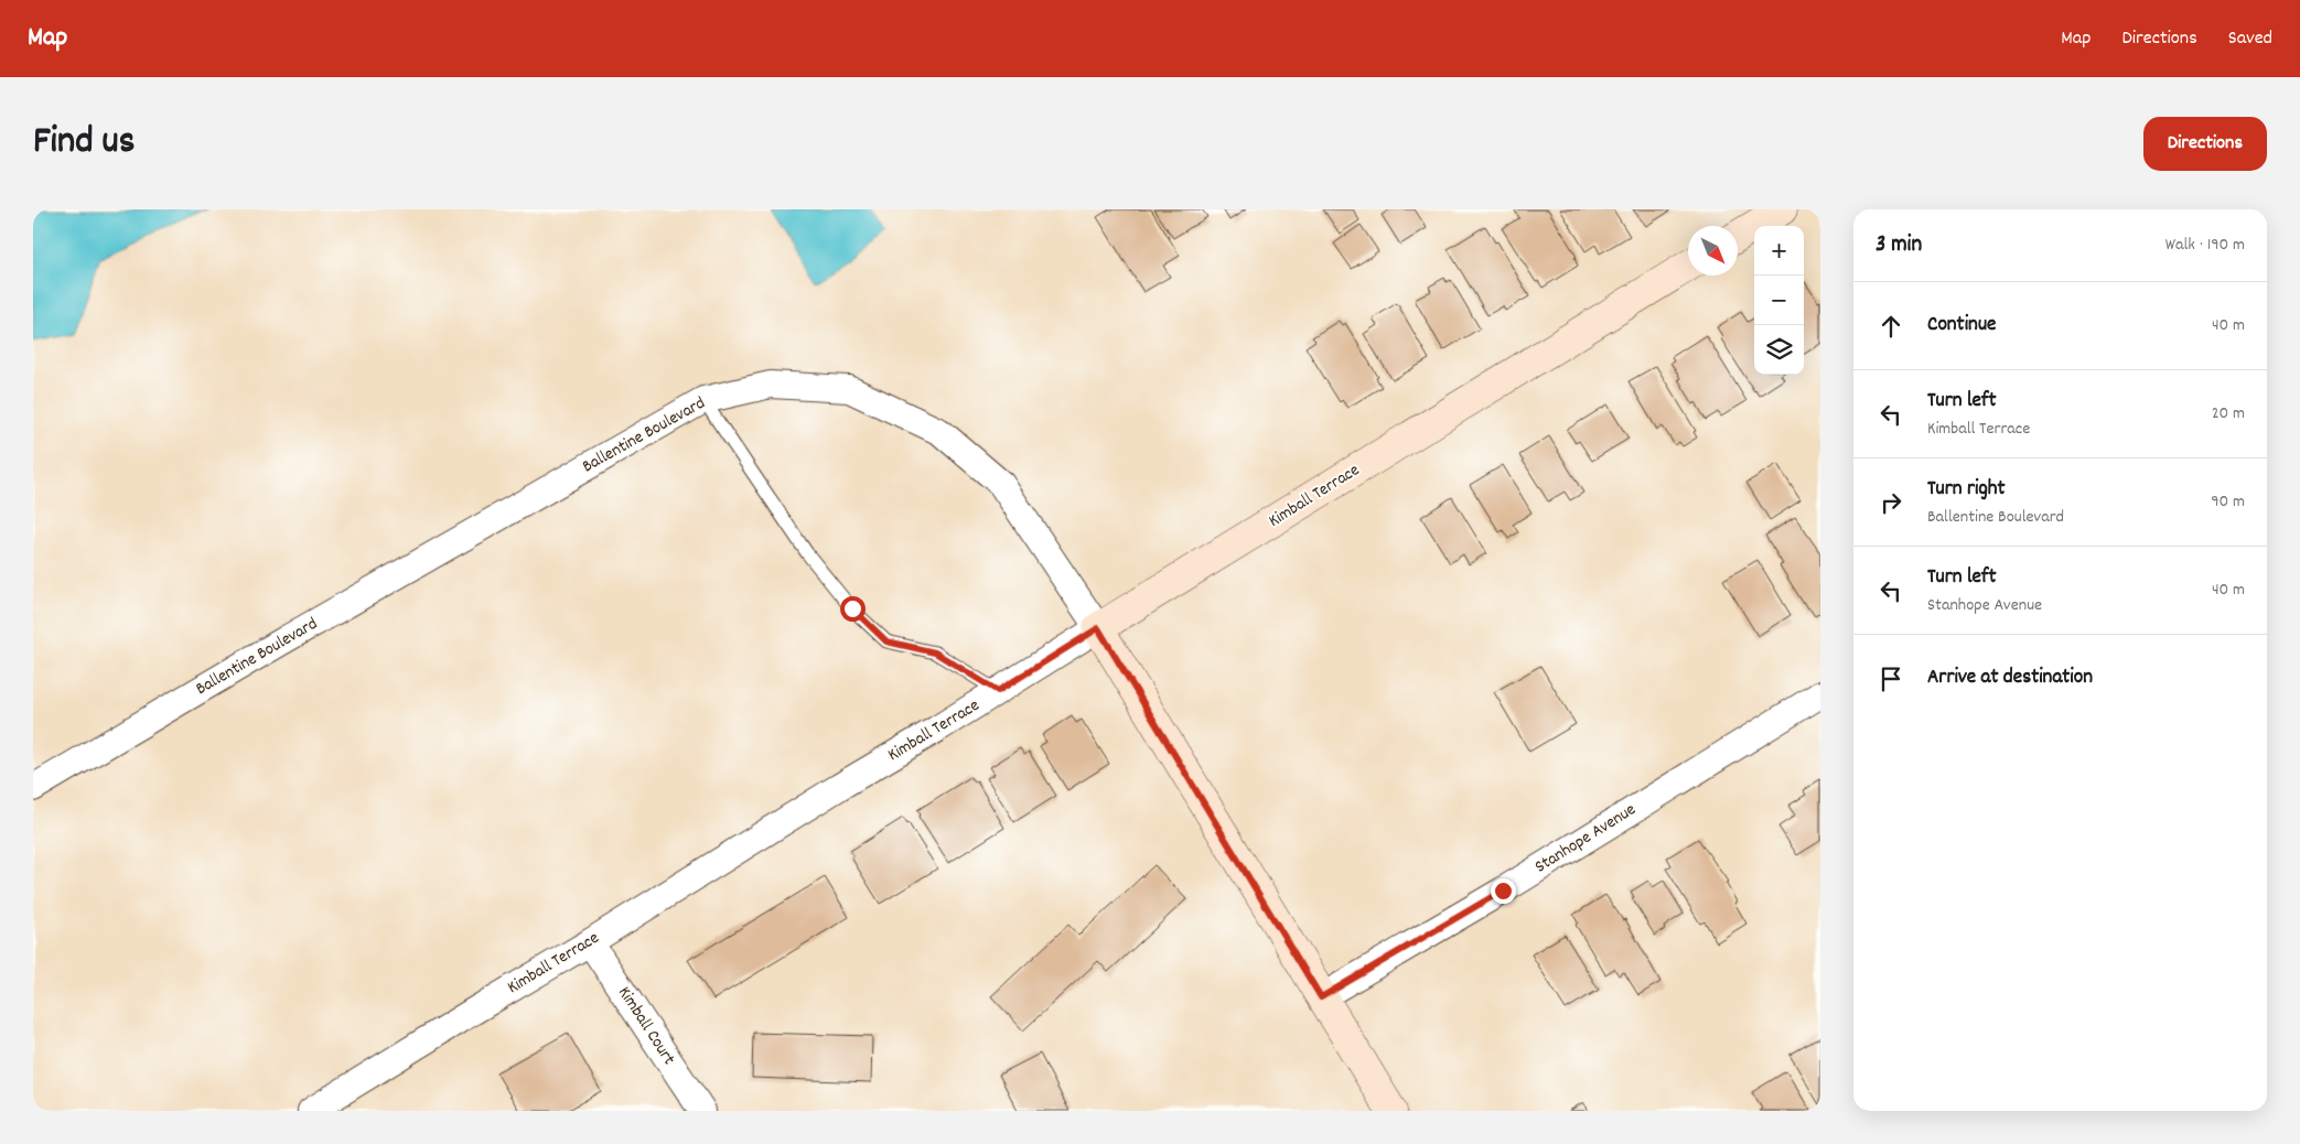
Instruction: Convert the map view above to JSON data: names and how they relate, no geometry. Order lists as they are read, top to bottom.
{
  "streets": {
    "street": [
      "Ballentine Boulevard",
      "Kimball Terrace",
      "Stanhope Avenue",
      "Kimball Court"
    ]
  },
  "crossings": [
    ["Ballentine Boulevard", "Kimball Terrace"],
    ["Ballentine Boulevard", "Stanhope Avenue"],
    ["Kimball Terrace", "Kimball Court"]
  ],
  "north": "bottom right",
  "page": {
    "header": "Map",
    "nav": ["Map", "Directions", "Saved"],
    "title": "Find us",
    "buttons": "Directions",
    "heading": ["3 min", "Walk · 190 m"],
    "map_buttons": ["+", "−"],
    "list": [
      ["Continue", "40 m"],
      ["Turn left", "Kimball Terrace", "20 m"],
      ["Turn right", "Ballentine Boulevard", "90 m"],
      ["Turn left", "Stanhope Avenue", "40 m"],
      "Arrive at destination"
    ]
  }
}
